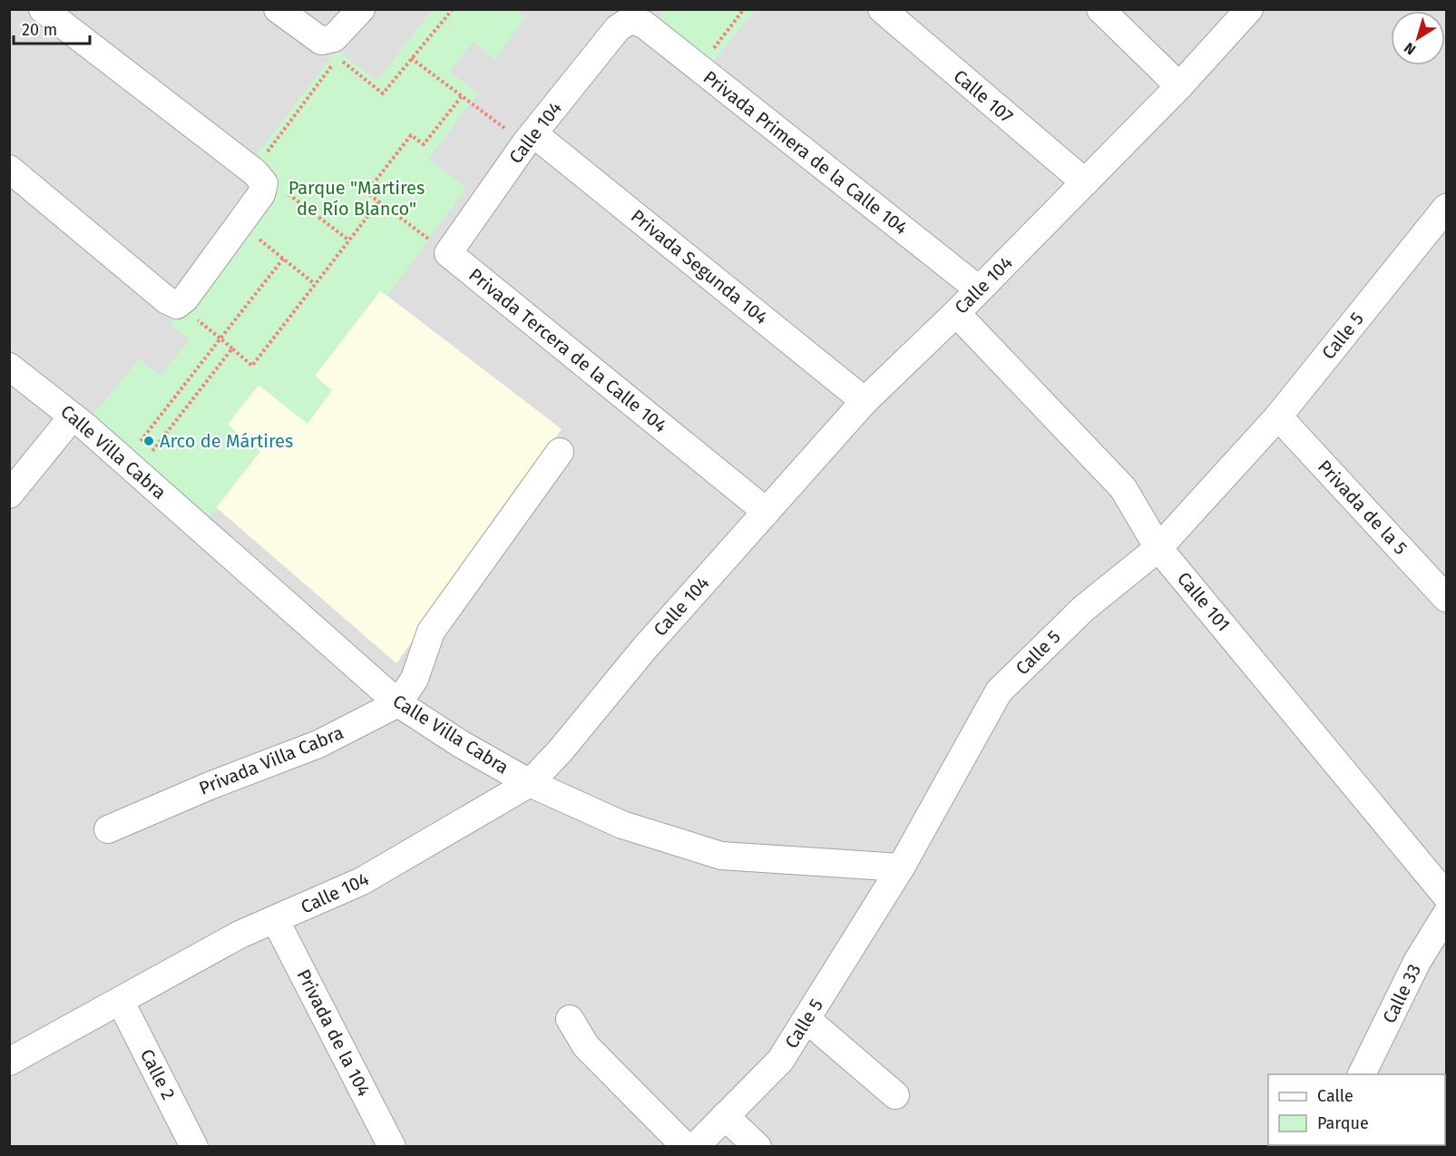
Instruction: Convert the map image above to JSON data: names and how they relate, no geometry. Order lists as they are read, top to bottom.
{
  "streets": {
    "street": [
      "Calle 107",
      "Calle 104",
      "Privada Primera de la Calle 104",
      "Privada Segunda 104",
      "Calle 5",
      "Privada Tercera de la Calle 104",
      "Calle Villa Cabra",
      "Privada de la 5",
      "Calle 101",
      "Privada Villa Cabra",
      "Calle 33",
      "Privada de la 104",
      "Calle 2"
    ]
  },
  "crossings": [
    ["Calle 107", "Calle 104"],
    ["Calle 104", "Privada Primera de la Calle 104"],
    ["Calle 104", "Privada Segunda 104"],
    ["Calle 104", "Privada Tercera de la Calle 104"],
    ["Calle 104", "Calle Villa Cabra"],
    ["Calle 104", "Calle 101"],
    ["Calle 104", "Privada de la 104"],
    ["Calle 104", "Calle 2"],
    ["Calle 5", "Calle Villa Cabra"],
    ["Calle 5", "Privada de la 5"],
    ["Calle 5", "Calle 101"],
    ["Calle Villa Cabra", "Privada Villa Cabra"]
  ],
  "parks": ["Parque \"Martires de Río Blanco\""],
  "places": ["Arco de Mártires"],
  "legend": ["Calle", "Parque"],
  "scale_bar": "20 m",
  "north": "bottom left"
}
